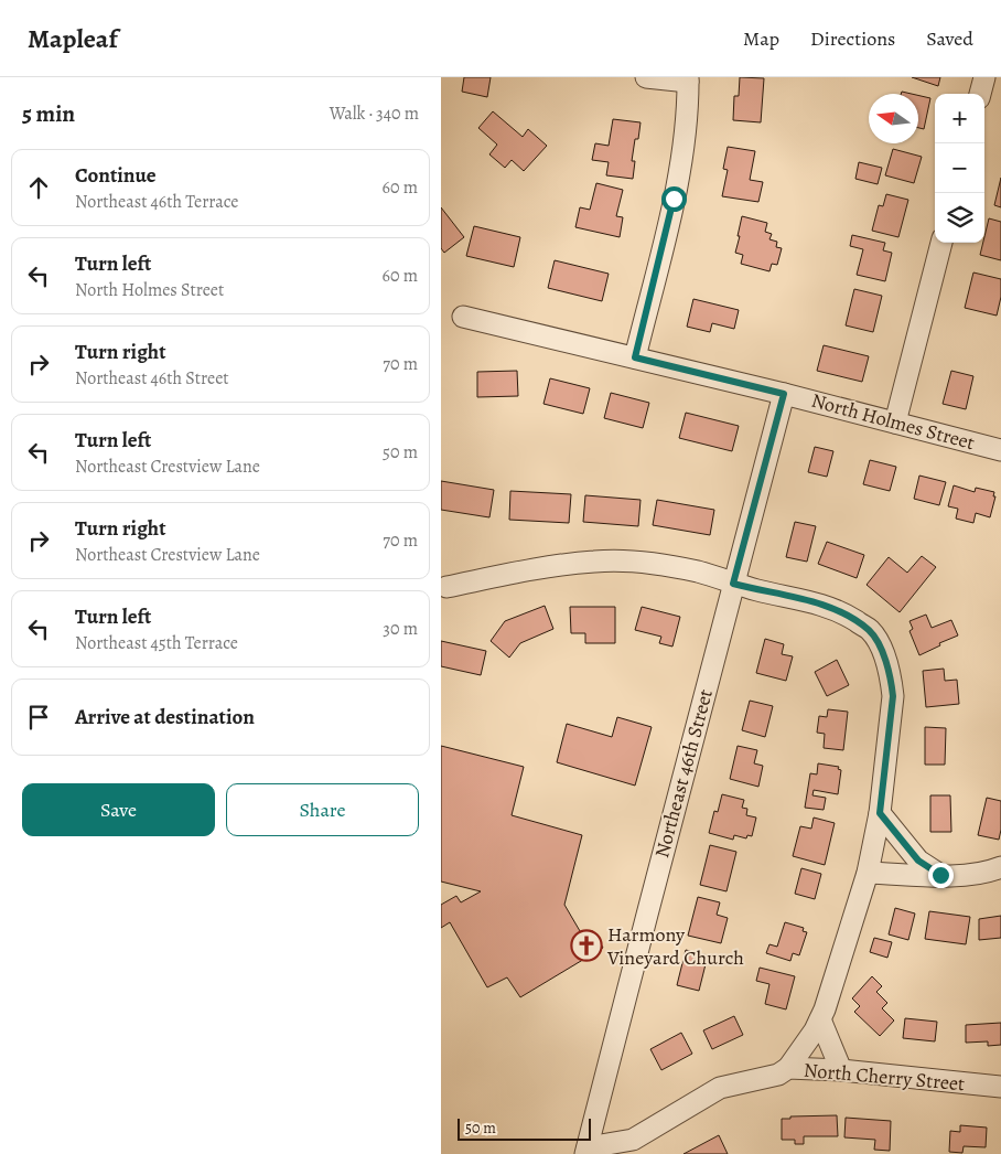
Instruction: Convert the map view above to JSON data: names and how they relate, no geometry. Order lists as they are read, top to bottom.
{
  "streets": {
    "street": ["North Holmes Street", "Northeast 46th Street", "North Cherry Street"]
  },
  "crossings": [
    ["North Holmes Street", "Northeast 46th Street"],
    ["Northeast 46th Street", "North Cherry Street"]
  ],
  "places": {
    "church": ["Harmony Vineyard Church"]
  },
  "scale_bar": "50 m",
  "north": "left",
  "page": {
    "header": "Mapleaf",
    "nav": ["Map", "Directions", "Saved"],
    "heading": ["5 min", "Walk · 340 m"],
    "map_buttons": ["+", "−"],
    "list": [
      ["Continue", "Northeast 46th Terrace", "60 m"],
      ["Turn left", "North Holmes Street", "60 m"],
      ["Turn right", "Northeast 46th Street", "70 m"],
      ["Turn left", "Northeast Crestview Lane", "50 m"],
      ["Turn right", "Northeast Crestview Lane", "70 m"],
      ["Turn left", "Northeast 45th Terrace", "30 m"],
      "Arrive at destination"
    ],
    "buttons": ["Save", "Share"],
    "scale": "50 m"
  }
}
